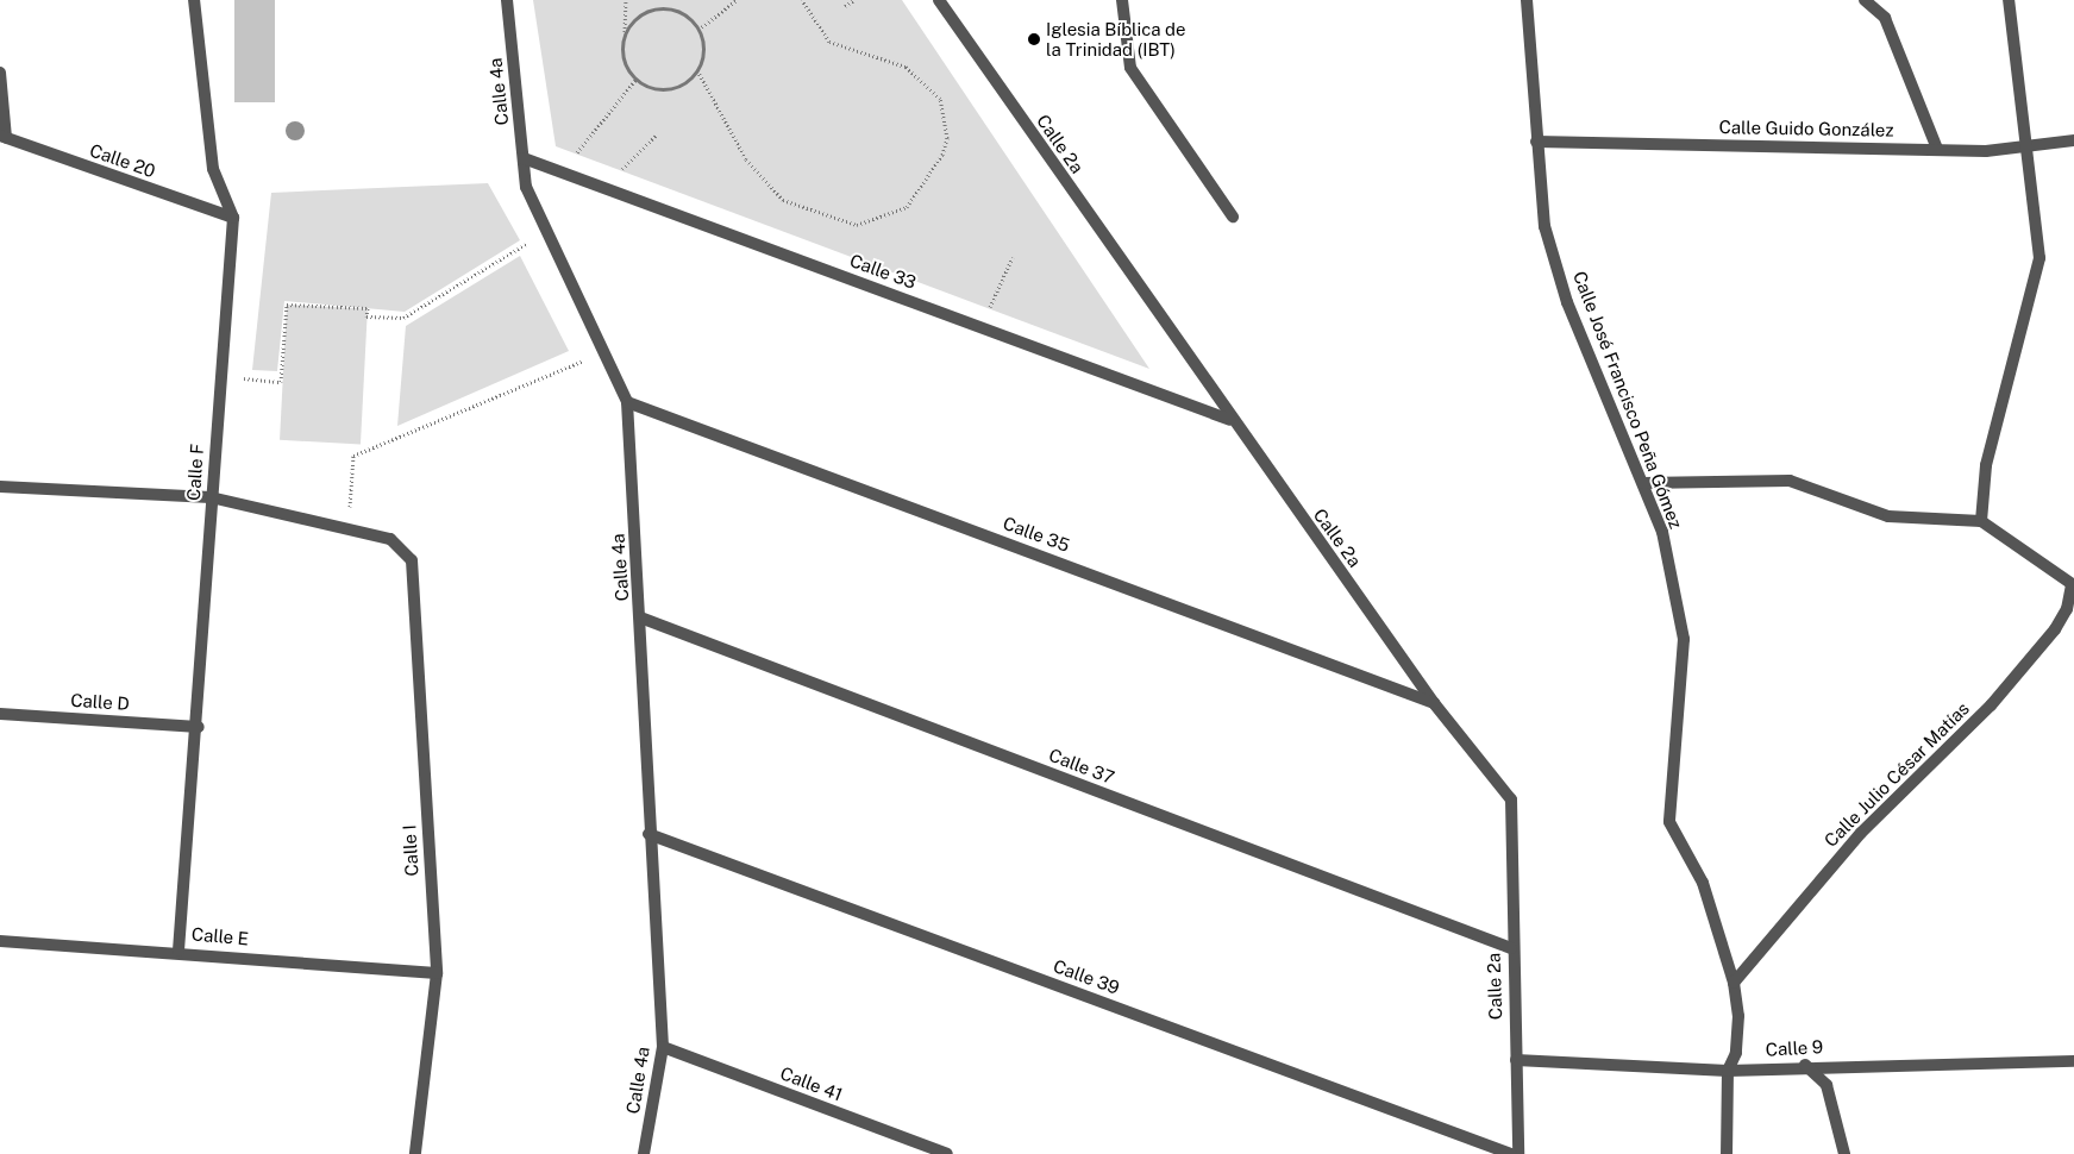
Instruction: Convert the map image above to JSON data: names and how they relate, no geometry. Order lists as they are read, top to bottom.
{
  "streets": {
    "street": [
      "Calle 4a",
      "Calle Guido González",
      "Calle 2a",
      "Calle 20",
      "Calle 33",
      "Calle José Francisco Peña Gómez",
      "Calle F",
      "Calle 35",
      "Calle D",
      "Calle 37",
      "Calle Julio César Matías",
      "Calle I",
      "Calle E",
      "Calle 39",
      "Calle 9",
      "Calle 41"
    ]
  },
  "crossings": [
    ["Calle 4a", "Calle 33"],
    ["Calle 4a", "Calle 35"],
    ["Calle 4a", "Calle 37"],
    ["Calle 4a", "Calle 39"],
    ["Calle 4a", "Calle 41"],
    ["Calle Guido González", "Calle José Francisco Peña Gómez"],
    ["Calle 2a", "Calle 33"],
    ["Calle 2a", "Calle 35"],
    ["Calle 2a", "Calle 37"],
    ["Calle 2a", "Calle 9"],
    ["Calle 20", "Calle F"],
    ["Calle José Francisco Peña Gómez", "Calle Julio César Matías"],
    ["Calle José Francisco Peña Gómez", "Calle 9"],
    ["Calle F", "Calle D"],
    ["Calle F", "Calle E"],
    ["Calle I", "Calle E"]
  ],
  "places": ["Iglesia Bíblica de la Trinidad (IBT)"]
}
